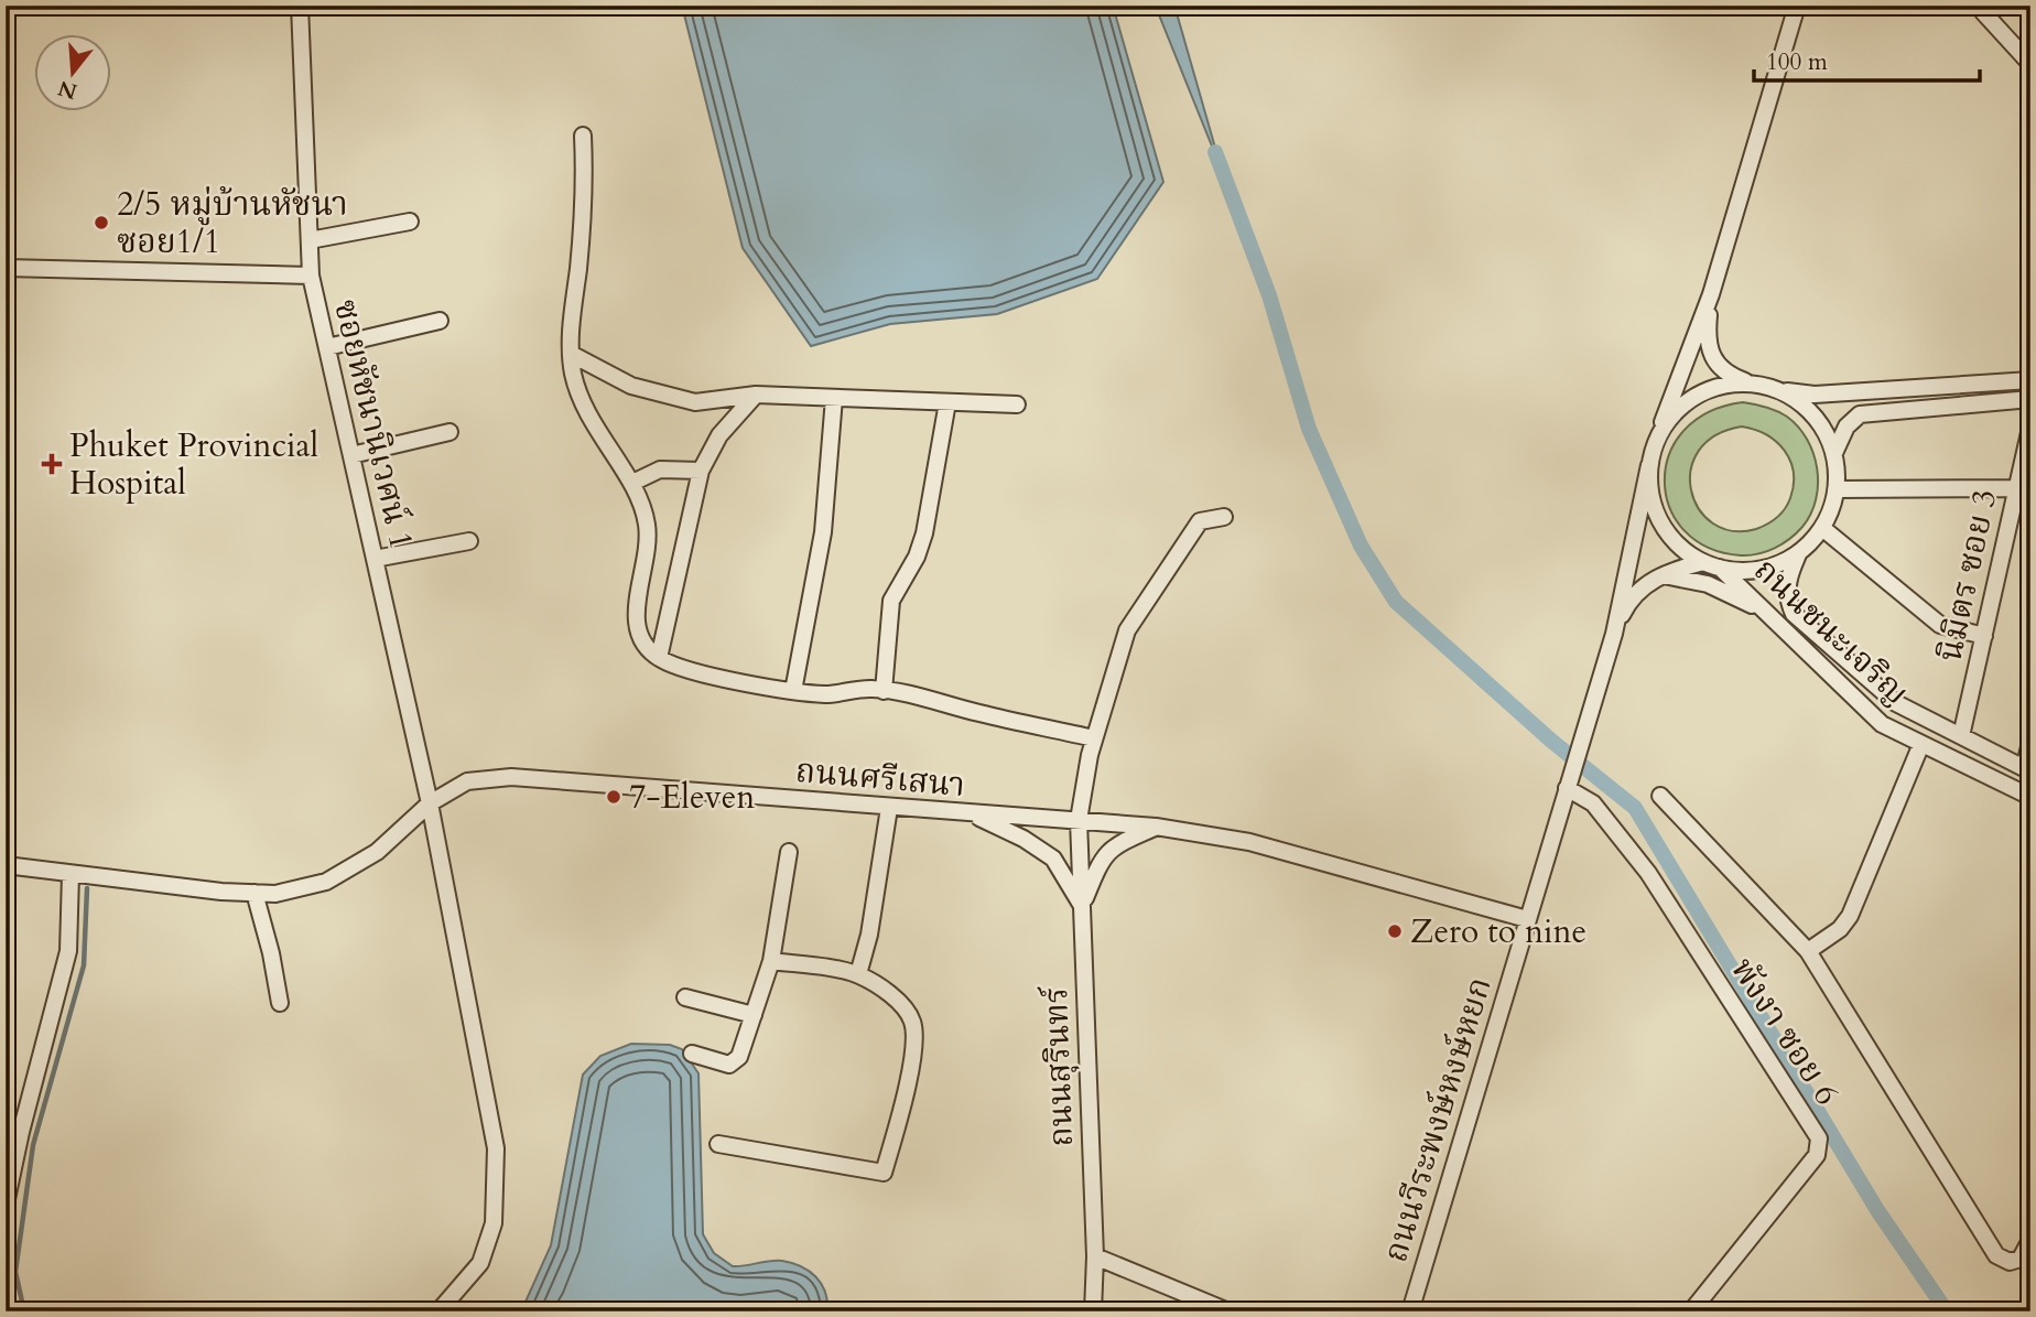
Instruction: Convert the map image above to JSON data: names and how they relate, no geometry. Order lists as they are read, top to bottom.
{
  "streets": {
    "street": [
      "ซอยหัชนานิเวศน์ 1",
      "นิมิตร ซอย 3",
      "ถนนชนะเจริญ",
      "ถนนศรีเสนา",
      "พังงา ซอย 6",
      "ถนนสุรินทร์",
      "ถนนวีระพงษ์หงษ์หยก"
    ]
  },
  "crossings": [
    ["ซอยหัชนานิเวศน์ 1", "ถนนศรีเสนา"],
    ["นิมิตร ซอย 3", "ถนนชนะเจริญ"],
    ["ถนนชนะเจริญ", "ถนนวีระพงษ์หงษ์หยก"],
    ["ถนนศรีเสนา", "ถนนสุรินทร์"],
    ["ถนนศรีเสนา", "ถนนวีระพงษ์หงษ์หยก"],
    ["พังงา ซอย 6", "ถนนวีระพงษ์หงษ์หยก"]
  ],
  "places": {
    "other": ["2/5 หมู่บ้านหัชนา ซอย1/1", "7-Eleven", "Zero to nine"],
    "health": ["Phuket Provincial Hospital"]
  },
  "scale_bar": "100 m",
  "north": "bottom"
}
